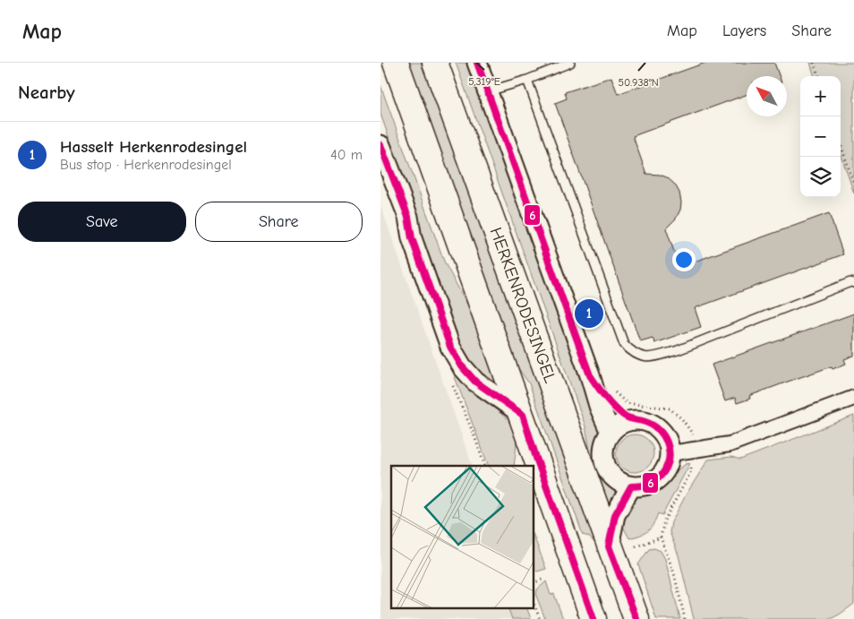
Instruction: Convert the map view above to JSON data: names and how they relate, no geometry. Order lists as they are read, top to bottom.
{
  "streets": {
    "highway": ["HERKENRODESINGEL"]
  },
  "lines": ["transit line 6"],
  "north": "top left",
  "page": {
    "header": "Map",
    "nav": ["Map", "Layers", "Share"],
    "heading": "Nearby",
    "map_buttons": ["+", "−"],
    "list": [
      {
        "mark": "1",
        "name": "Hasselt Herkenrodesingel",
        "note": "Bus stop · Herkenrodesingel",
        "value": "40 m"
      }
    ],
    "buttons": ["Save", "Share"],
    "pins": "1"
  },
  "coordinates": ["5.319°E", "50.938°N"]
}
